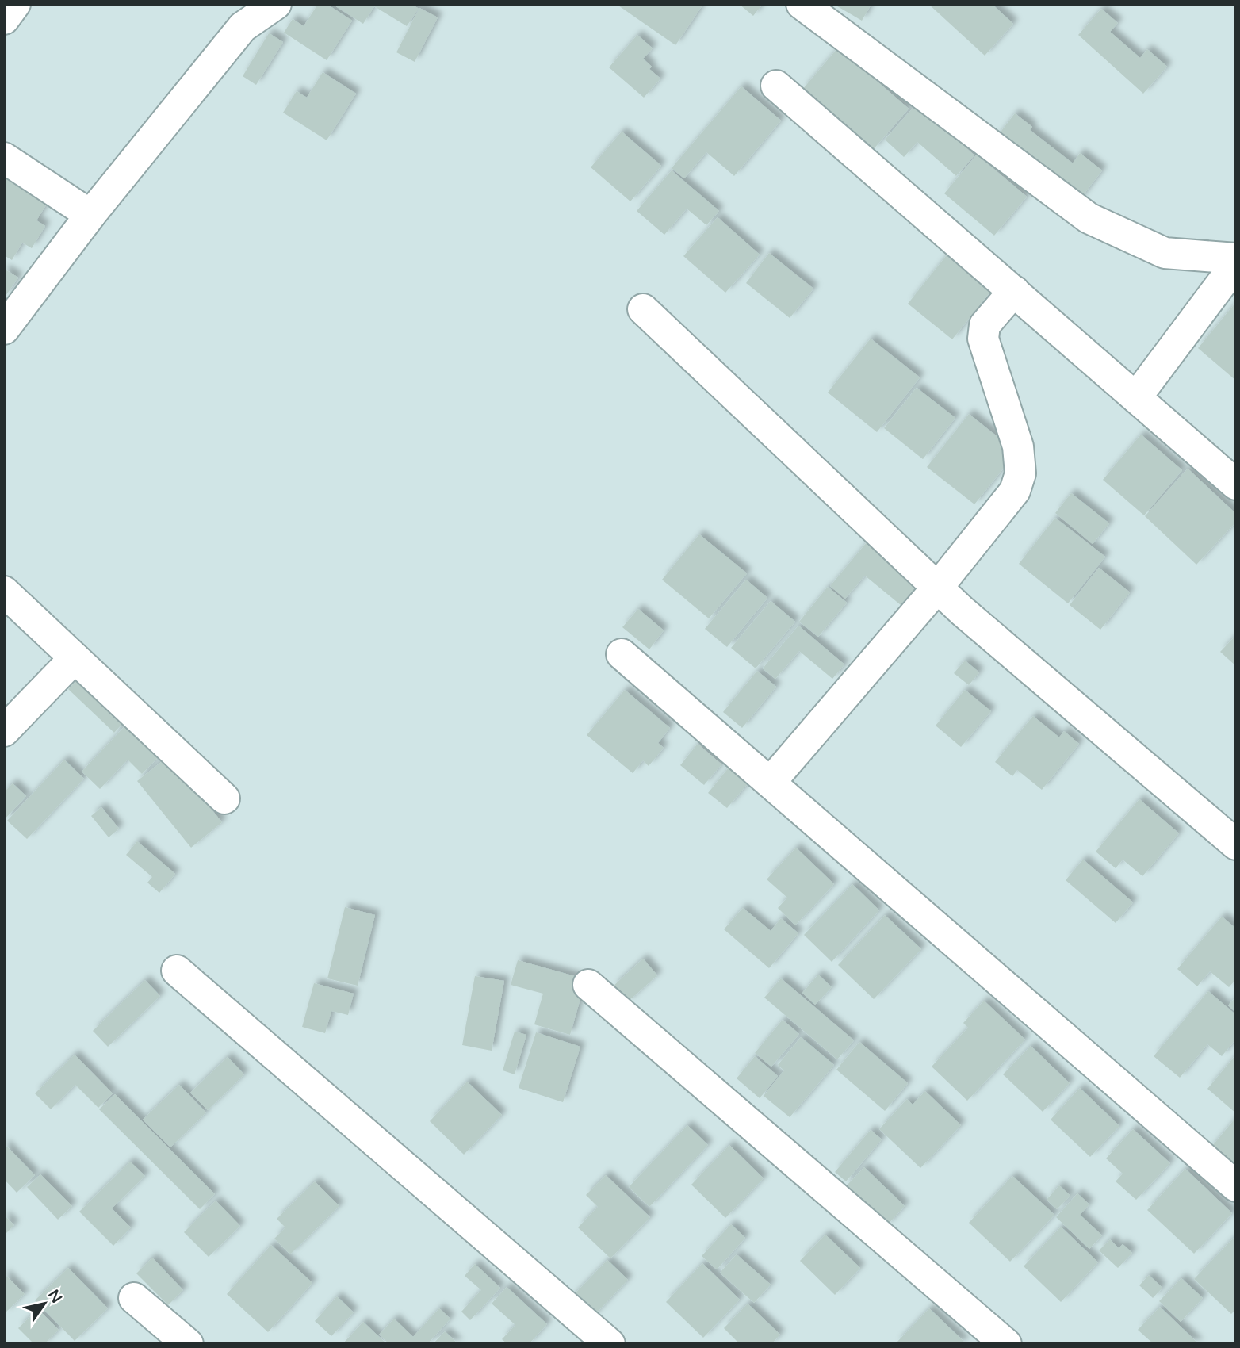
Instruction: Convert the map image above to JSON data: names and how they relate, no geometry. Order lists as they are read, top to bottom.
{
  "north": "top right"
}
